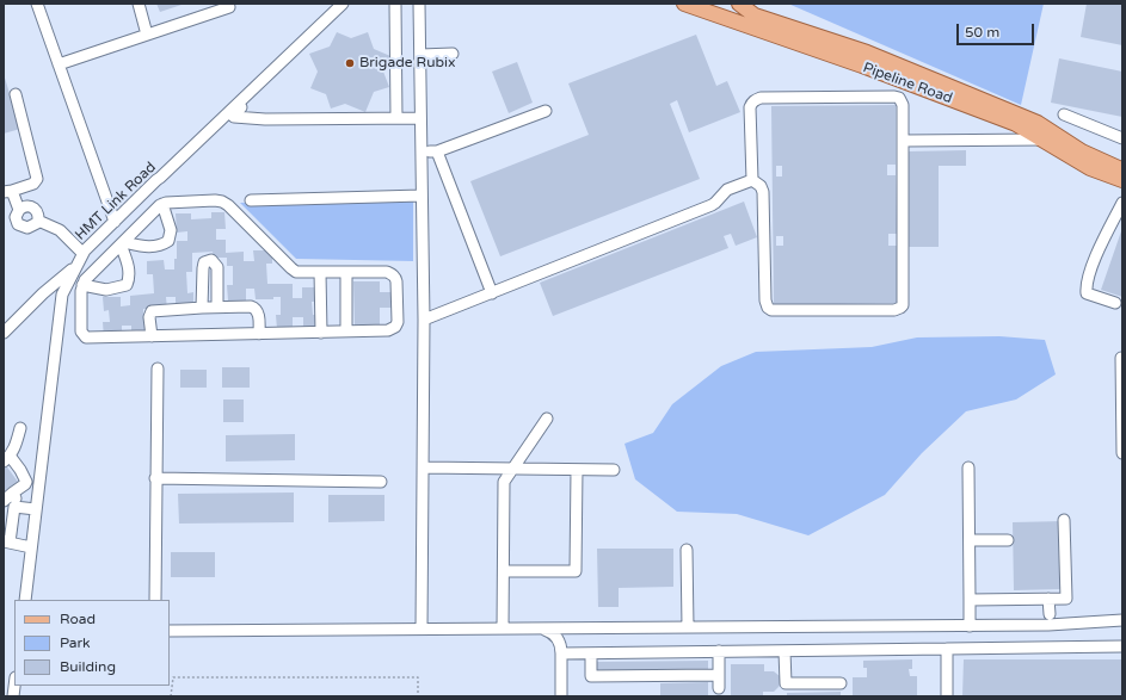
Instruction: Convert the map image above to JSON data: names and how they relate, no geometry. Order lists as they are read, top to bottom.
{
  "streets": {
    "main road": ["Pipeline Road"],
    "street": ["HMT Link Road"]
  },
  "places": ["Brigade Rubix"],
  "legend": ["Road", "Park", "Building"],
  "scale_bar": "50 m"
}
